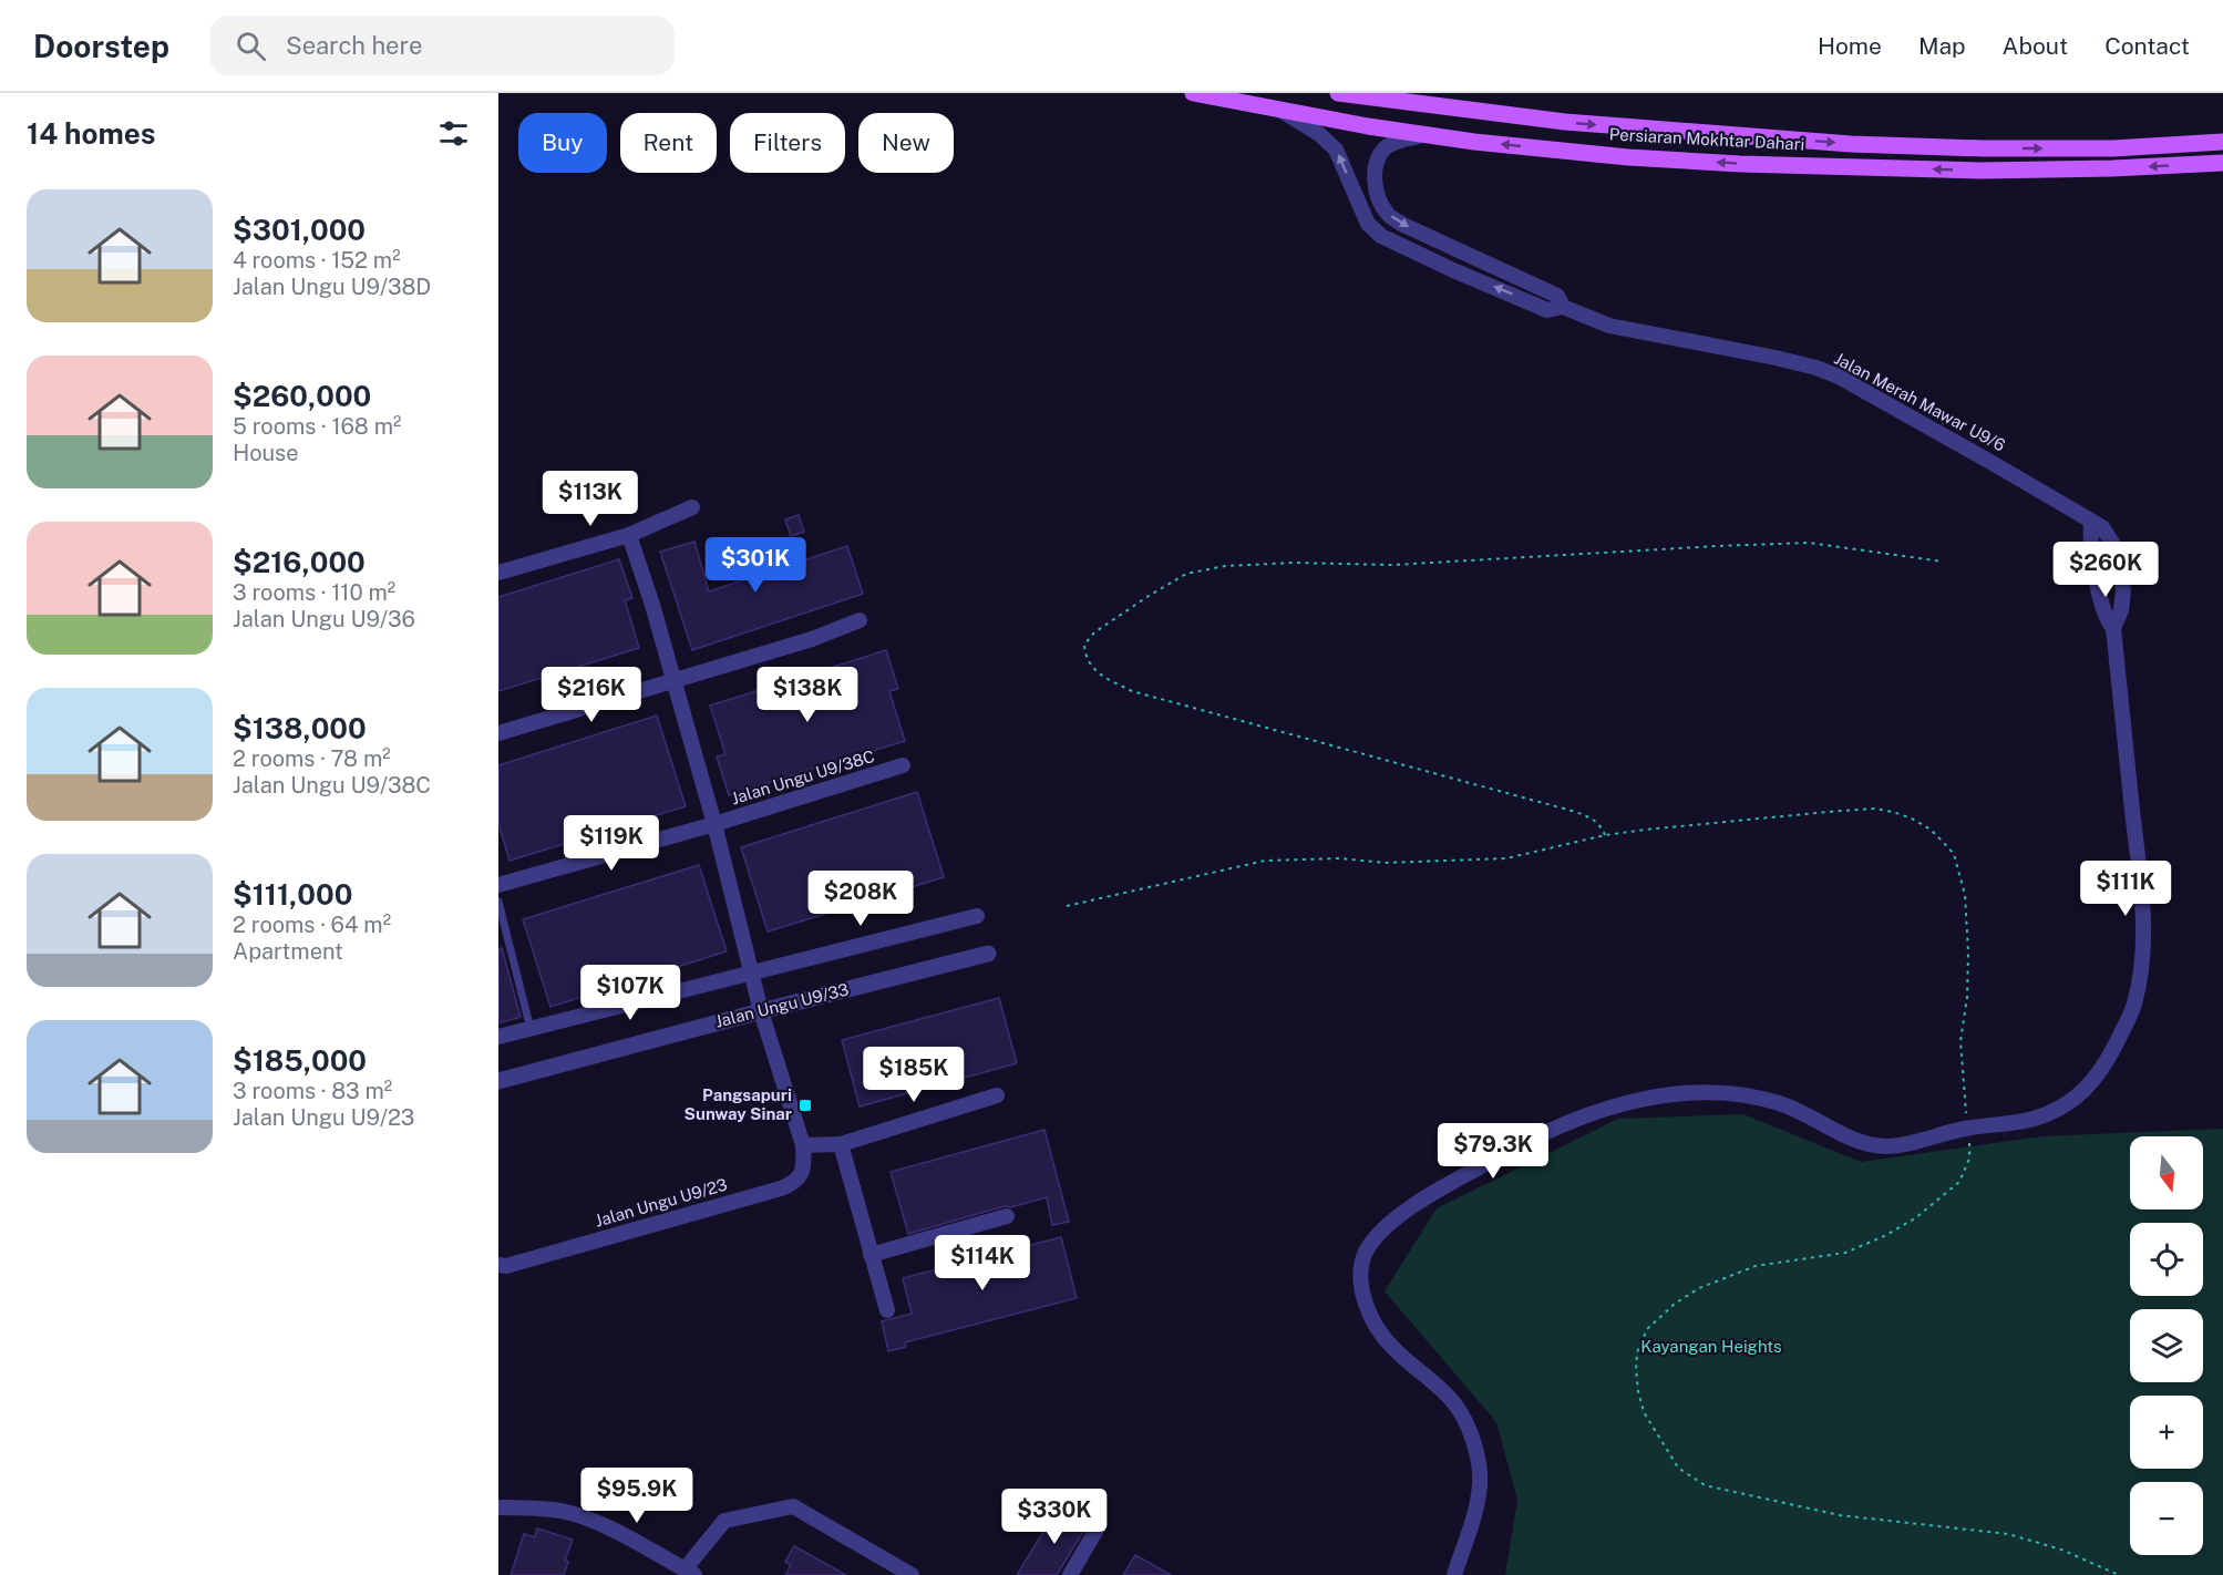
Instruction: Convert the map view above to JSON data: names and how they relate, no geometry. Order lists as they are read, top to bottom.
{
  "streets": {
    "main road": ["Persiaran Mokhtar Dahari"],
    "street": [
      "Jalan Merah Mawar U9/6",
      "Jalan Ungu U9/38C",
      "Jalan Ungu U9/33",
      "Jalan Ungu U9/23"
    ]
  },
  "crossings": [
    ["Persiaran Mokhtar Dahari", "Jalan Merah Mawar U9/6"]
  ],
  "parks": ["Kayangan Heights"],
  "places": {
    "transit": ["Pangsapuri Sunway Sinar"]
  },
  "north": "bottom",
  "page": {
    "header": "Doorstep",
    "search": "Search here",
    "nav": [
      "Home",
      "Map",
      "About",
      "Contact"
    ],
    "heading": "14 homes",
    "chip": [
      "Buy",
      "Rent",
      "Filters",
      "New"
    ],
    "list": [
      {
        "name": "$301,000",
        "note": "4 rooms · 152 m² · Jalan Ungu U9/38D"
      },
      {
        "name": "$260,000",
        "note": "5 rooms · 168 m² · House"
      },
      {
        "name": "$216,000",
        "note": "3 rooms · 110 m² · Jalan Ungu U9/36"
      },
      {
        "name": "$138,000",
        "note": "2 rooms · 78 m² · Jalan Ungu U9/38C"
      },
      {
        "name": "$111,000",
        "note": "2 rooms · 64 m² · Apartment"
      },
      {
        "name": "$185,000",
        "note": "3 rooms · 83 m² · Jalan Ungu U9/23"
      }
    ],
    "price": [
      "$113K",
      "$301K",
      "$260K",
      "$216K",
      "$138K",
      "$119K",
      "$111K",
      "$208K",
      "$107K",
      "$185K",
      "$79.3K",
      "$114K",
      "$95.9K",
      "$330K"
    ],
    "map_buttons": ["+", "−"]
  }
}
